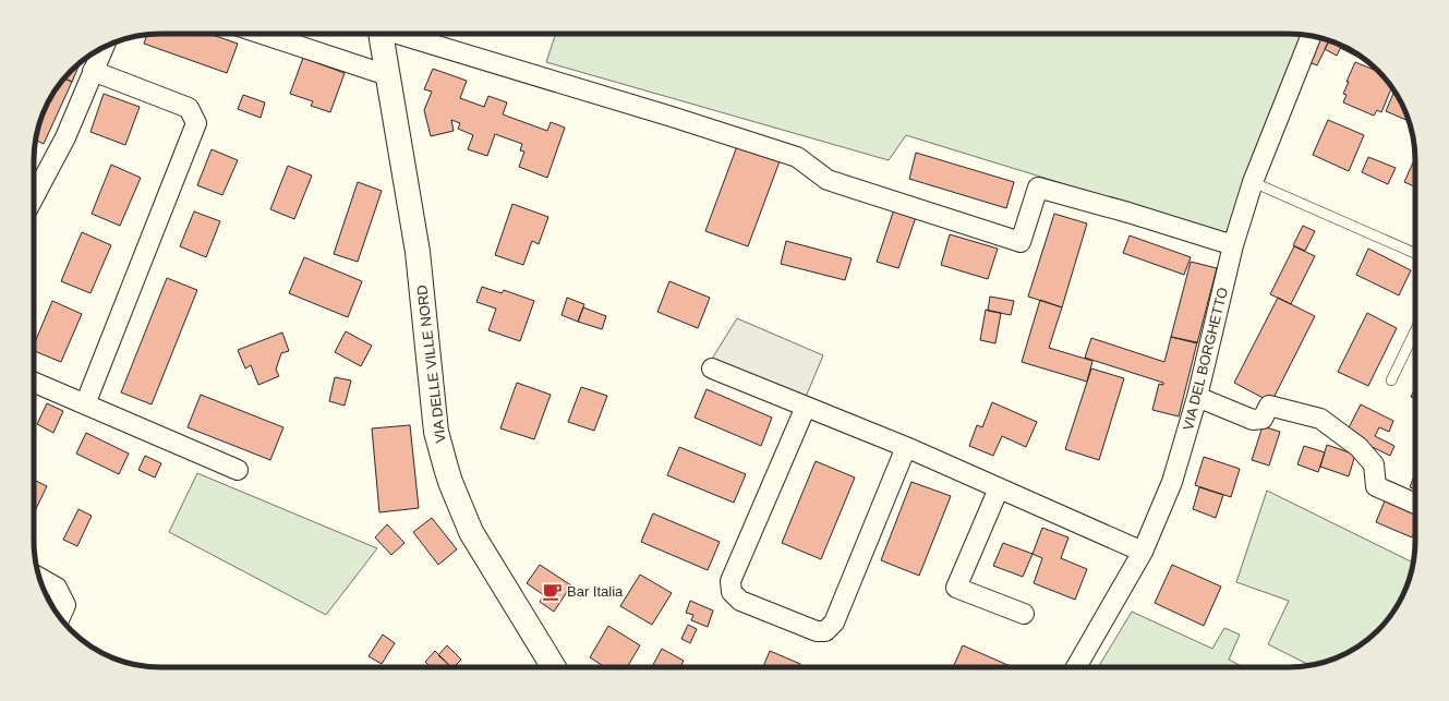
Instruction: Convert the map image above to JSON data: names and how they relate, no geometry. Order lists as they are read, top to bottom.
{
  "streets": {
    "street": ["VIA DEL BORGHETTO", "VIA DELLE VILLE NORD"]
  },
  "places": {
    "cafe": ["Bar Italia"]
  }
}
